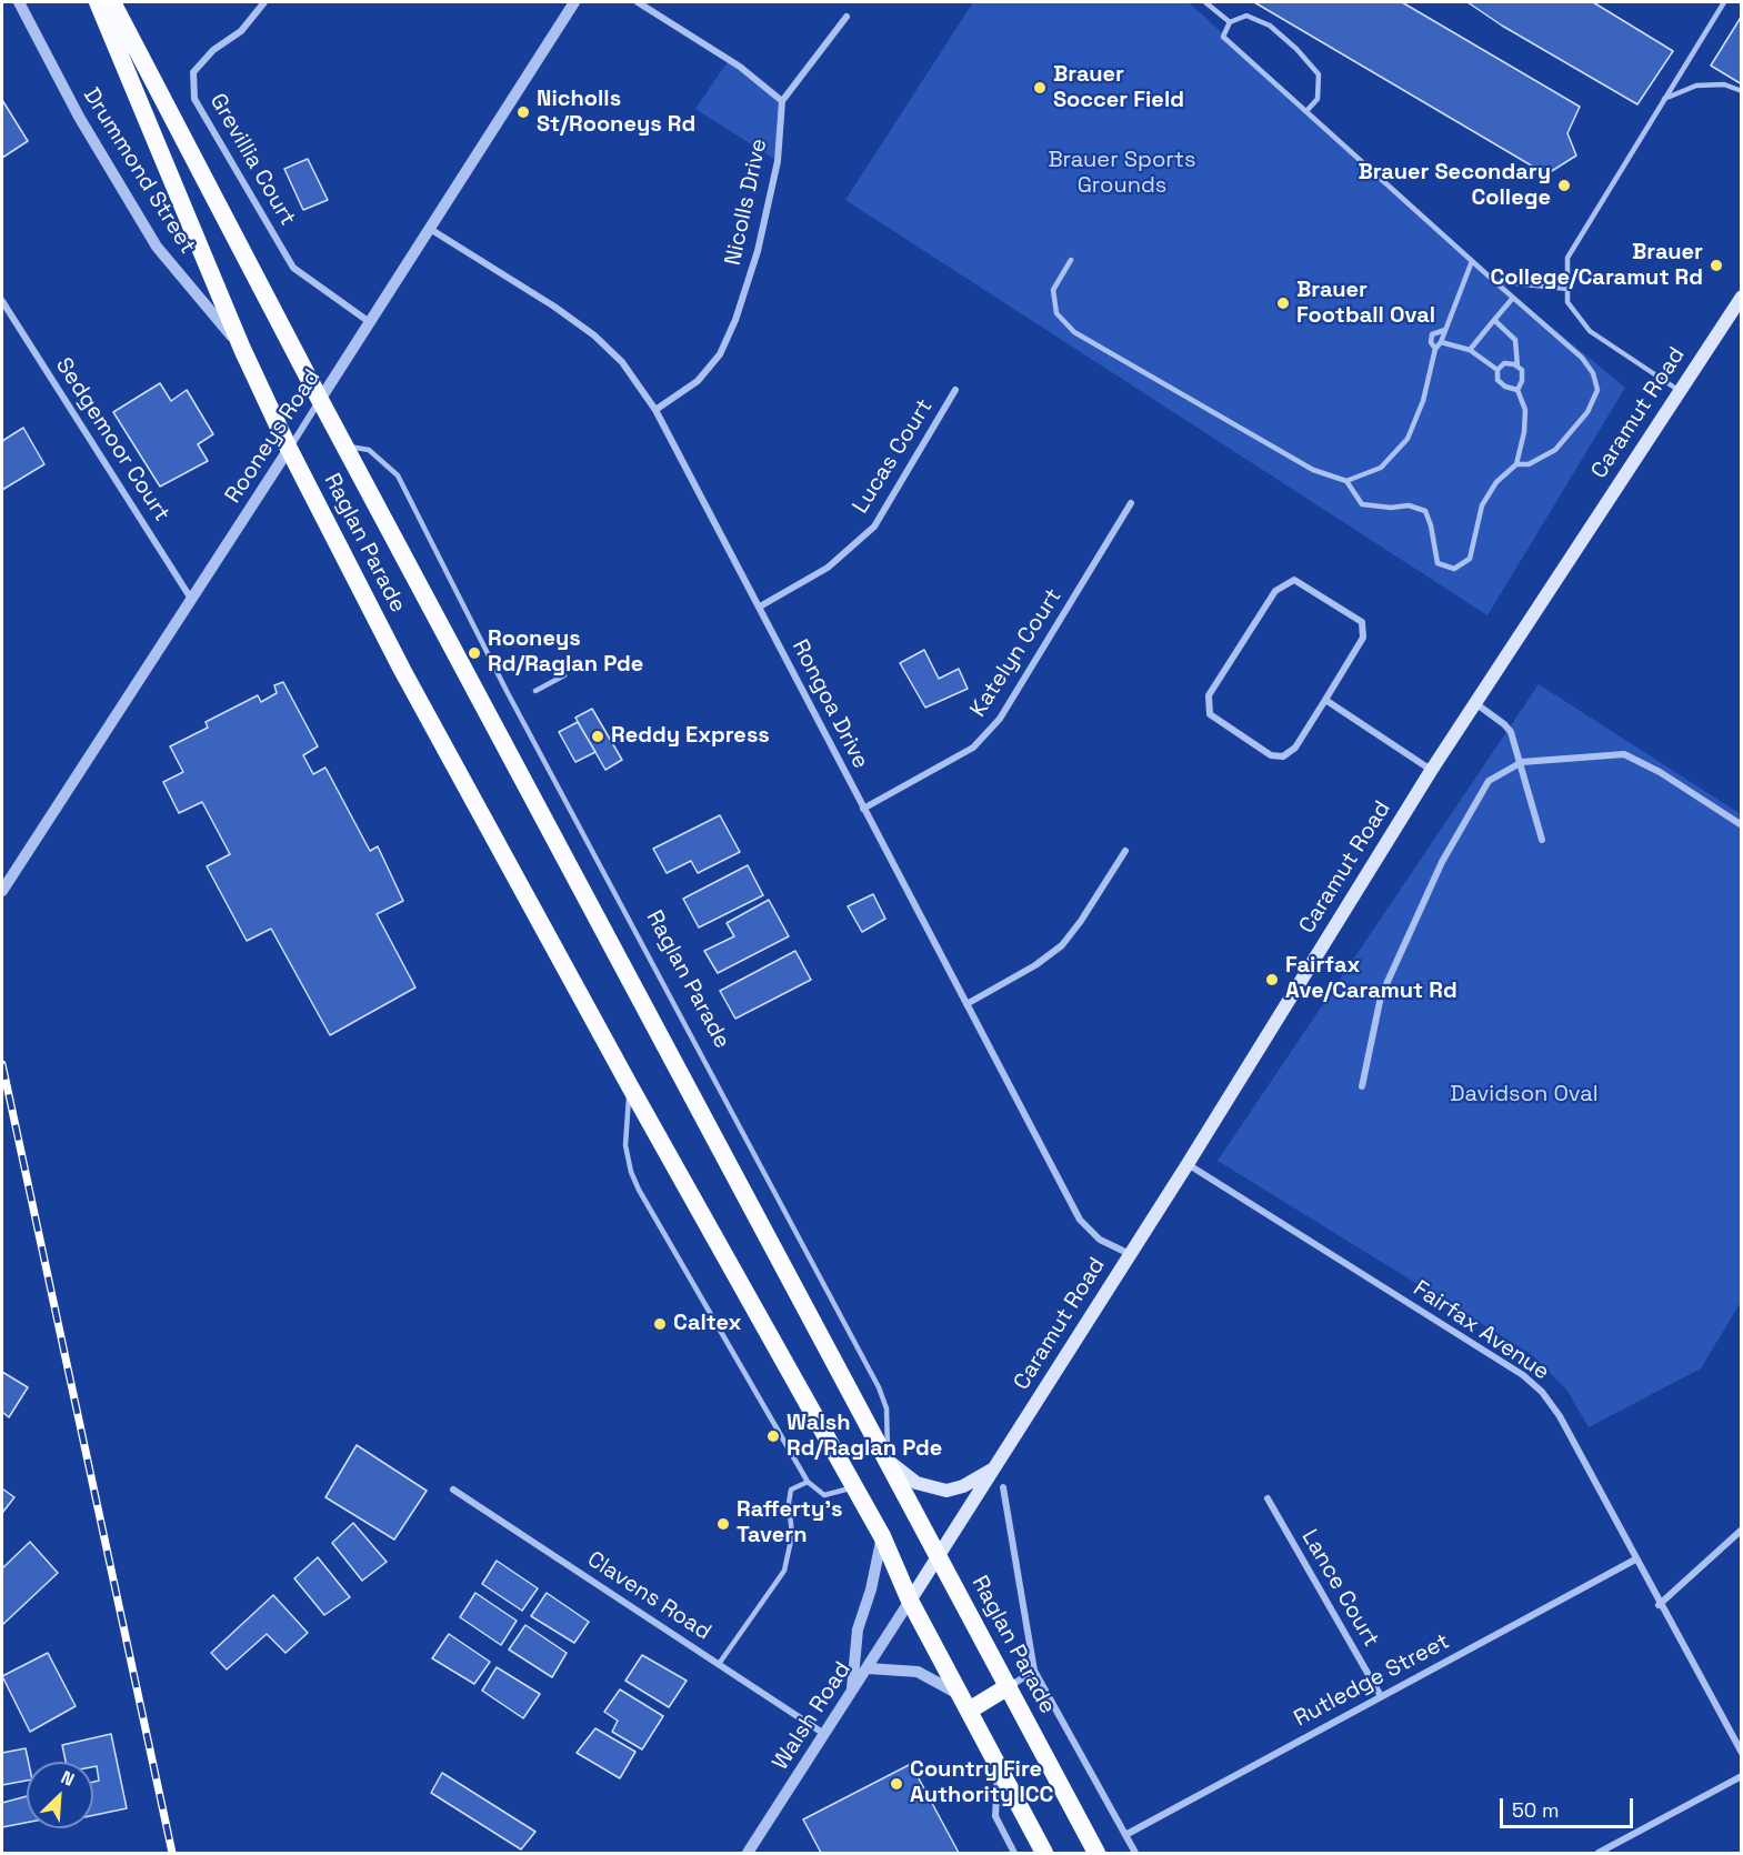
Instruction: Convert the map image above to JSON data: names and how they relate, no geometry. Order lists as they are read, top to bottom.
{
  "streets": {
    "highway": ["Raglan Parade"],
    "main road": ["Caramut Road"],
    "street": [
      "Grevillia Court",
      "Drummond Street",
      "Nicolls Drive",
      "Rooneys Road",
      "Sedgemoor Court",
      "Lucas Court",
      "Katelyn Court",
      "Rongoa Drive",
      "Fairfax Avenue",
      "Lance Court",
      "Clavens Road",
      "Rutledge Street",
      "Walsh Road"
    ]
  },
  "crossings": [
    ["Grevillia Court", "Rooneys Road"],
    ["Drummond Street", "Raglan Parade"],
    ["Nicolls Drive", "Rongoa Drive"],
    ["Caramut Road", "Raglan Parade"],
    ["Caramut Road", "Rongoa Drive"],
    ["Caramut Road", "Fairfax Avenue"],
    ["Caramut Road", "Walsh Road"],
    ["Rooneys Road", "Sedgemoor Court"],
    ["Rooneys Road", "Raglan Parade"],
    ["Rooneys Road", "Rongoa Drive"],
    ["Lucas Court", "Rongoa Drive"],
    ["Raglan Parade", "Rutledge Street"],
    ["Raglan Parade", "Walsh Road"],
    ["Katelyn Court", "Rongoa Drive"],
    ["Fairfax Avenue", "Rutledge Street"],
    ["Lance Court", "Rutledge Street"],
    ["Clavens Road", "Walsh Road"]
  ],
  "parks": ["Brauer Sports Grounds", "Davidson Oval"],
  "places": [
    "Brauer Soccer Field",
    "Nicholls St/Rooneys Rd",
    "Brauer Secondary College",
    "Brauer College/Caramut Rd",
    "Brauer Football Oval",
    "Rooneys Rd/Raglan Pde",
    "Reddy Express",
    "Fairfax Ave/Caramut Rd",
    "Caltex",
    "Walsh Rd/Raglan Pde",
    "Rafferty's Tavern",
    "Country Fire Authority ICC"
  ],
  "scale_bar": "50 m",
  "north": "top right"
}
